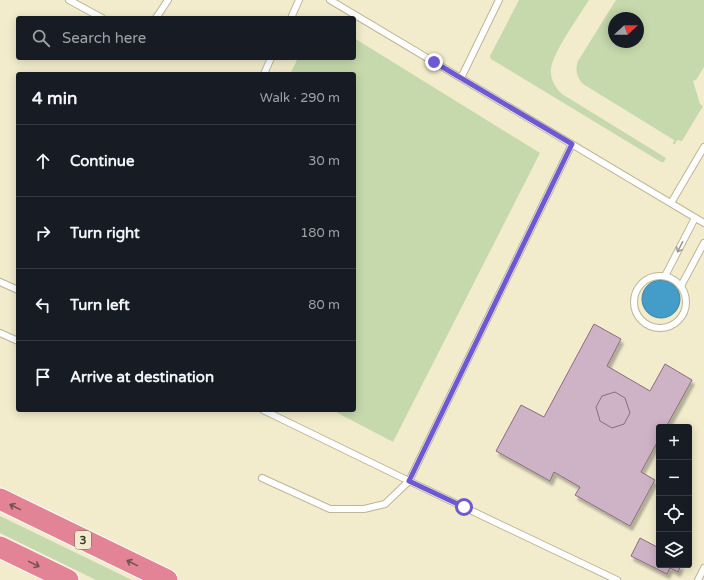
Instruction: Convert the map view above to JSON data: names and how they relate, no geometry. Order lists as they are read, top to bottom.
{
  "streets": {
    "highway": ["3"]
  },
  "north": "right",
  "page": {
    "search": "Search here",
    "heading": ["4 min", "Walk · 290 m"],
    "list": [
      ["Continue", "30 m"],
      ["Turn right", "180 m"],
      ["Turn left", "80 m"],
      "Arrive at destination"
    ],
    "map_buttons": ["+", "−"]
  }
}
